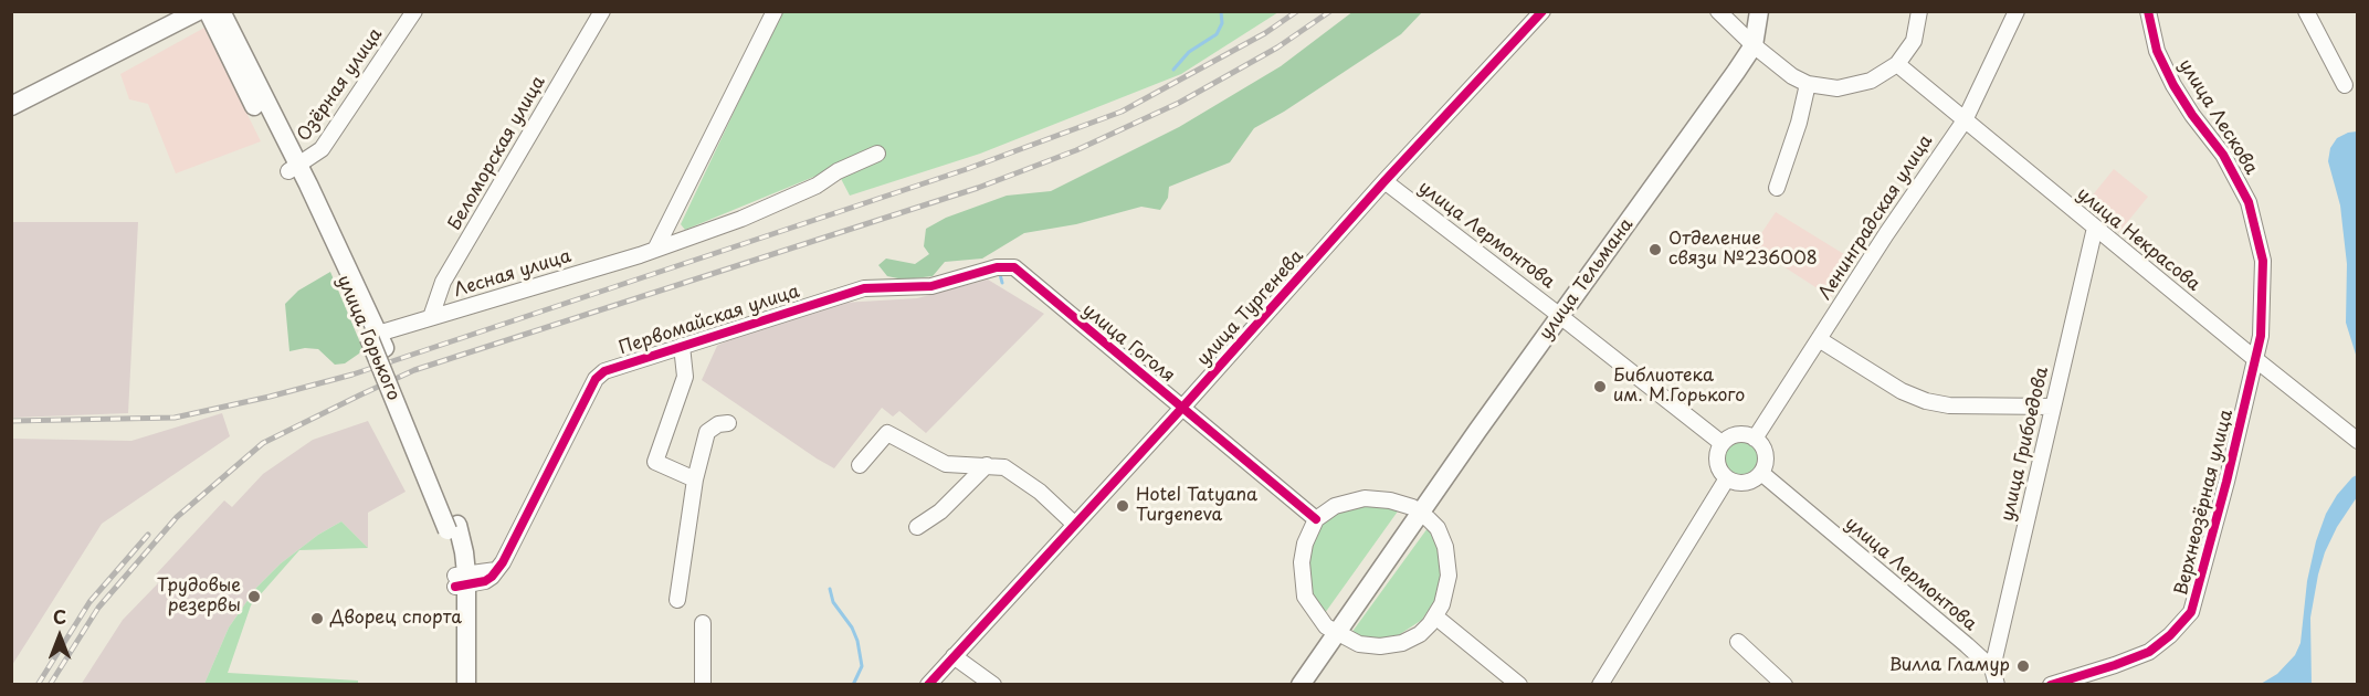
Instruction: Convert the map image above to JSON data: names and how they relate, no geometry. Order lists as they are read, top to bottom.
{
  "streets": {
    "main road": ["улица Тельмана", "улица Горького"],
    "street": [
      "Озёрная улица",
      "улица Лескова",
      "Беломорская улица",
      "Ленинградская улица",
      "улица Лермонтова",
      "улица Некрасова",
      "Лесная улица",
      "улица Тургенева",
      "Первомайская улица",
      "улица Гоголя",
      "улица Грибоедова",
      "Верхнеозёрная улица"
    ]
  },
  "crossings": [
    ["Озёрная улица", "улица Горького"],
    ["улица Лескова", "улица Некрасова"],
    ["улица Лескова", "Верхнеозёрная улица"],
    ["Беломорская улица", "Лесная улица"],
    ["Ленинградская улица", "улица Лермонтова"],
    ["Ленинградская улица", "улица Некрасова"],
    ["улица Лермонтова", "улица Тельмана"],
    ["улица Лермонтова", "улица Тургенева"],
    ["улица Лермонтова", "улица Грибоедова"],
    ["улица Некрасова", "улица Грибоедова"],
    ["улица Некрасова", "Верхнеозёрная улица"],
    ["Лесная улица", "улица Горького"],
    ["улица Тургенева", "улица Гоголя"],
    ["Первомайская улица", "улица Горького"],
    ["Первомайская улица", "улица Гоголя"]
  ],
  "places": [
    "Отделение связи №236008",
    "Библиотека им. М.Горького",
    "Hotel Tatyana Turgeneva",
    "Трудовые резервы",
    "Дворец спорта",
    "Вилла Гламур"
  ],
  "north": "top"
}
